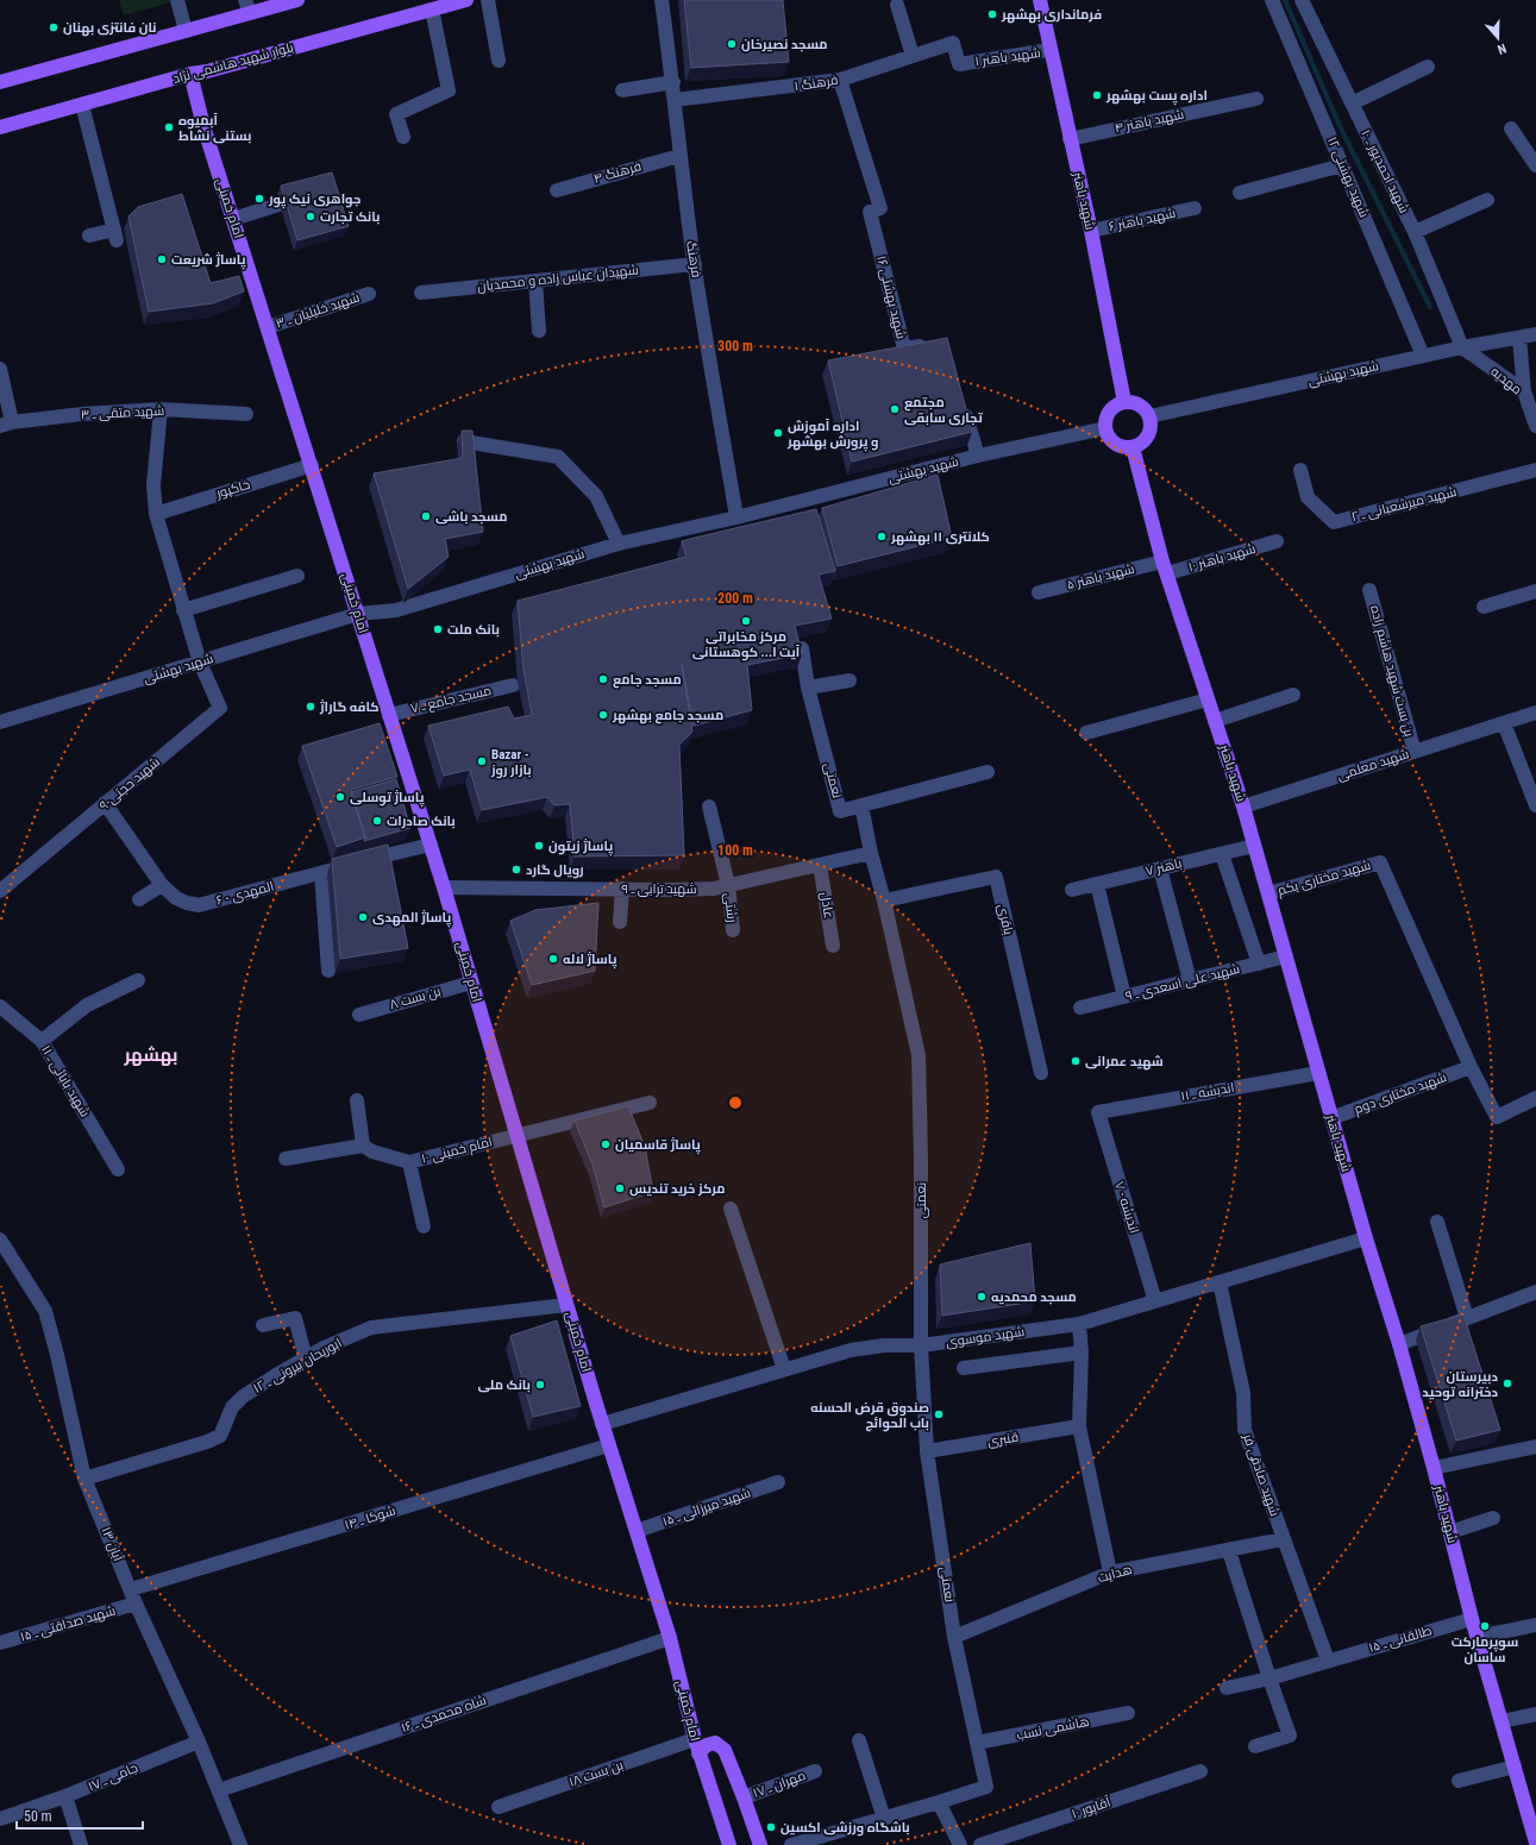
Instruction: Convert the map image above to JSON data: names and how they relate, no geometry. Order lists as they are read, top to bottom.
{
  "streets": {
    "main road": ["بلوار شهید هاشمی نژاد", "شهید باهنر", "امام خمینی"],
    "street": [
      "شهید باهنر ۱",
      "فرهنگ ۱",
      "شهید باهنر ۴",
      "شهید احمدپور ـ ۱۰",
      "فرهنگ ۴",
      "شهید بهشتی ۱۲",
      "شهید باهنر ۶",
      "فرهنگ",
      "شهیدان عباس زاده و محمدیان",
      "شهید بهشتی ۱۶",
      "شهید خلیلیان ـ ۳",
      "شهید بهشتی",
      "مهدیه",
      "شهید متقی ـ ۳",
      "خاکپور",
      "شهید میرشعبانی ـ ۲",
      "شهید باهنر ۱۰",
      "شهید باهنر ۵",
      "بن بست شهید هاشم زاده",
      "مسجد جامع ـ ۷",
      "شهید معلمی",
      "نعمتی",
      "شهید حجتی-۹",
      "باهنر ۷",
      "شهید مختاری یکم",
      "شهید ترابی ـ ۹",
      "المهدی - ۶",
      "عادل",
      "رشتی",
      "باقری",
      "شهید علی اسعدی ـ ۹",
      "بن بست ۸",
      "شهید بابائی ـ ۱۱",
      "اندیشه ـ ۱۱",
      "شهید مختاری دوم",
      "امام خمینی ۱۰",
      "اندیشه - ۷",
      "شهید موسوی",
      "ابوریحان بیرونی ـ ۱۲",
      "قنبری",
      "شهید صادقی فر",
      "شهید میرزائی ـ ۱۵",
      "شوکا ـ ۱۴",
      "۱۳ آبان",
      "هدایت",
      "شهید صداقتی ـ ۱۵",
      "طالقانی ـ ۱۵",
      "شاه محمدی ـ ۱۶",
      "هاشمی نسب",
      "بن بست ۱۸",
      "جامی ـ ۱۷",
      "مهران ـ ۱۷",
      "آقاپور ۱۰"
    ]
  },
  "crossings": [
    ["شهید باهنر ۱", "فرهنگ ۱"],
    ["شهید باهنر ۱", "شهید باهنر"],
    ["بلوار شهید هاشمی نژاد", "امام خمینی"],
    ["فرهنگ ۱", "فرهنگ"],
    ["فرهنگ ۱", "شهید بهشتی ۱۶"],
    ["شهید باهنر ۴", "شهید باهنر"],
    ["شهید احمدپور ـ ۱۰", "شهید بهشتی"],
    ["شهید احمدپور ـ ۱۰", "مهدیه"],
    ["فرهنگ ۴", "فرهنگ"],
    ["شهید بهشتی ۱۲", "شهید بهشتی"],
    ["شهید باهنر", "شهید باهنر ۶"],
    ["شهید باهنر", "شهید بهشتی"],
    ["شهید باهنر", "شهید باهنر ۱۰"],
    ["شهید باهنر", "شهید باهنر ۵"],
    ["شهید باهنر", "شهید معلمی"],
    ["شهید باهنر", "باهنر ۷"],
    ["شهید باهنر", "شهید مختاری یکم"],
    ["شهید باهنر", "شهید علی اسعدی ـ ۹"],
    ["شهید باهنر", "اندیشه ـ ۱۱"],
    ["شهید باهنر", "شهید مختاری دوم"],
    ["شهید باهنر", "شهید موسوی"],
    ["شهید باهنر", "طالقانی ـ ۱۵"],
    ["امام خمینی", "شهید خلیلیان ـ ۳"],
    ["امام خمینی", "شهید بهشتی"],
    ["امام خمینی", "خاکپور"],
    ["امام خمینی", "مسجد جامع ـ ۷"],
    ["امام خمینی", "شهید ترابی ـ ۹"],
    ["امام خمینی", "المهدی - ۶"],
    ["امام خمینی", "بن بست ۸"],
    ["امام خمینی", "امام خمینی ۱۰"],
    ["امام خمینی", "شهید موسوی"],
    ["امام خمینی", "ابوریحان بیرونی ـ ۱۲"],
    ["امام خمینی", "شهید میرزائی ـ ۱۵"],
    ["امام خمینی", "شوکا ـ ۱۴"],
    ["امام خمینی", "شاه محمدی ـ ۱۶"],
    ["امام خمینی", "بن بست ۱۸"],
    ["فرهنگ", "شهیدان عباس زاده و محمدیان"],
    ["فرهنگ", "شهید بهشتی"],
    ["شهید بهشتی", "مهدیه"],
    ["شهید بهشتی", "شهید حجتی-۹"],
    ["شهید باهنر ۱۰", "شهید باهنر ۵"],
    ["بن بست شهید هاشم زاده", "شهید معلمی"],
    ["نعمتی", "شهید ترابی ـ ۹"],
    ["نعمتی", "باقری"],
    ["نعمتی", "شهید موسوی"],
    ["نعمتی", "قنبری"],
    ["نعمتی", "هدایت"],
    ["نعمتی", "هاشمی نسب"],
    ["شهید حجتی-۹", "المهدی - ۶"],
    ["شهید مختاری یکم", "شهید مختاری دوم"],
    ["شهید ترابی ـ ۹", "عادل"],
    ["شهید ترابی ـ ۹", "رشتی"],
    ["اندیشه ـ ۱۱", "اندیشه - ۷"],
    ["اندیشه - ۷", "شهید موسوی"],
    ["شهید موسوی", "شهید صادقی فر"],
    ["ابوریحان بیرونی ـ ۱۲", "۱۳ آبان"],
    ["شهید صادقی فر", "هدایت"],
    ["شهید صادقی فر", "طالقانی ـ ۱۵"],
    ["شوکا ـ ۱۴", "۱۳ آبان"],
    ["۱۳ آبان", "شهید صداقتی ـ ۱۵"],
    ["۱۳ آبان", "شاه محمدی ـ ۱۶"],
    ["۱۳ آبان", "جامی ـ ۱۷"]
  ],
  "districts": ["بهشهر"],
  "places": [
    "فرمانداری بهشهر",
    "نان فانتزی بهنان",
    "مسجد نصیرخان",
    "اداره پست بهشهر",
    "آبمیوه بستنی نشاط",
    "جواهری نیک پور",
    "بانک تجارت",
    "پاساژ شریعت",
    "مجتمع تجاری سابقی",
    "اداره آموزش و پرورش بهشهر",
    "مسجد باشی",
    "کلانتری ۱۱ بهشهر",
    "مرکز مخابراتی آیت ا... کوهستانی",
    "بانک ملت",
    "مسجد جامع",
    "کافه گاراژ",
    "مسجد جامع بهشهر",
    "Bazar - بازار روز",
    "پاساژ توسلی",
    "بانک صادرات",
    "پاساژ زیتون",
    "رویال گارد",
    "پاساژ المهدی",
    "پاساژ لاله",
    "شهید عمرانی",
    "پاساژ قاسمیان",
    "مرکز خرید تندیس",
    "مسجد محمدیه",
    "دبیرستان دخترانه توحید",
    "بانک ملی",
    "صندوق قرض الحسنه باب الحوائج",
    "سوپرمارکت ساسان",
    "باشگاه ورزشی اکسین"
  ],
  "scale_bar": "50 m",
  "north": "bottom",
  "rings": ["300 m", "200 m", "100 m"]
}
